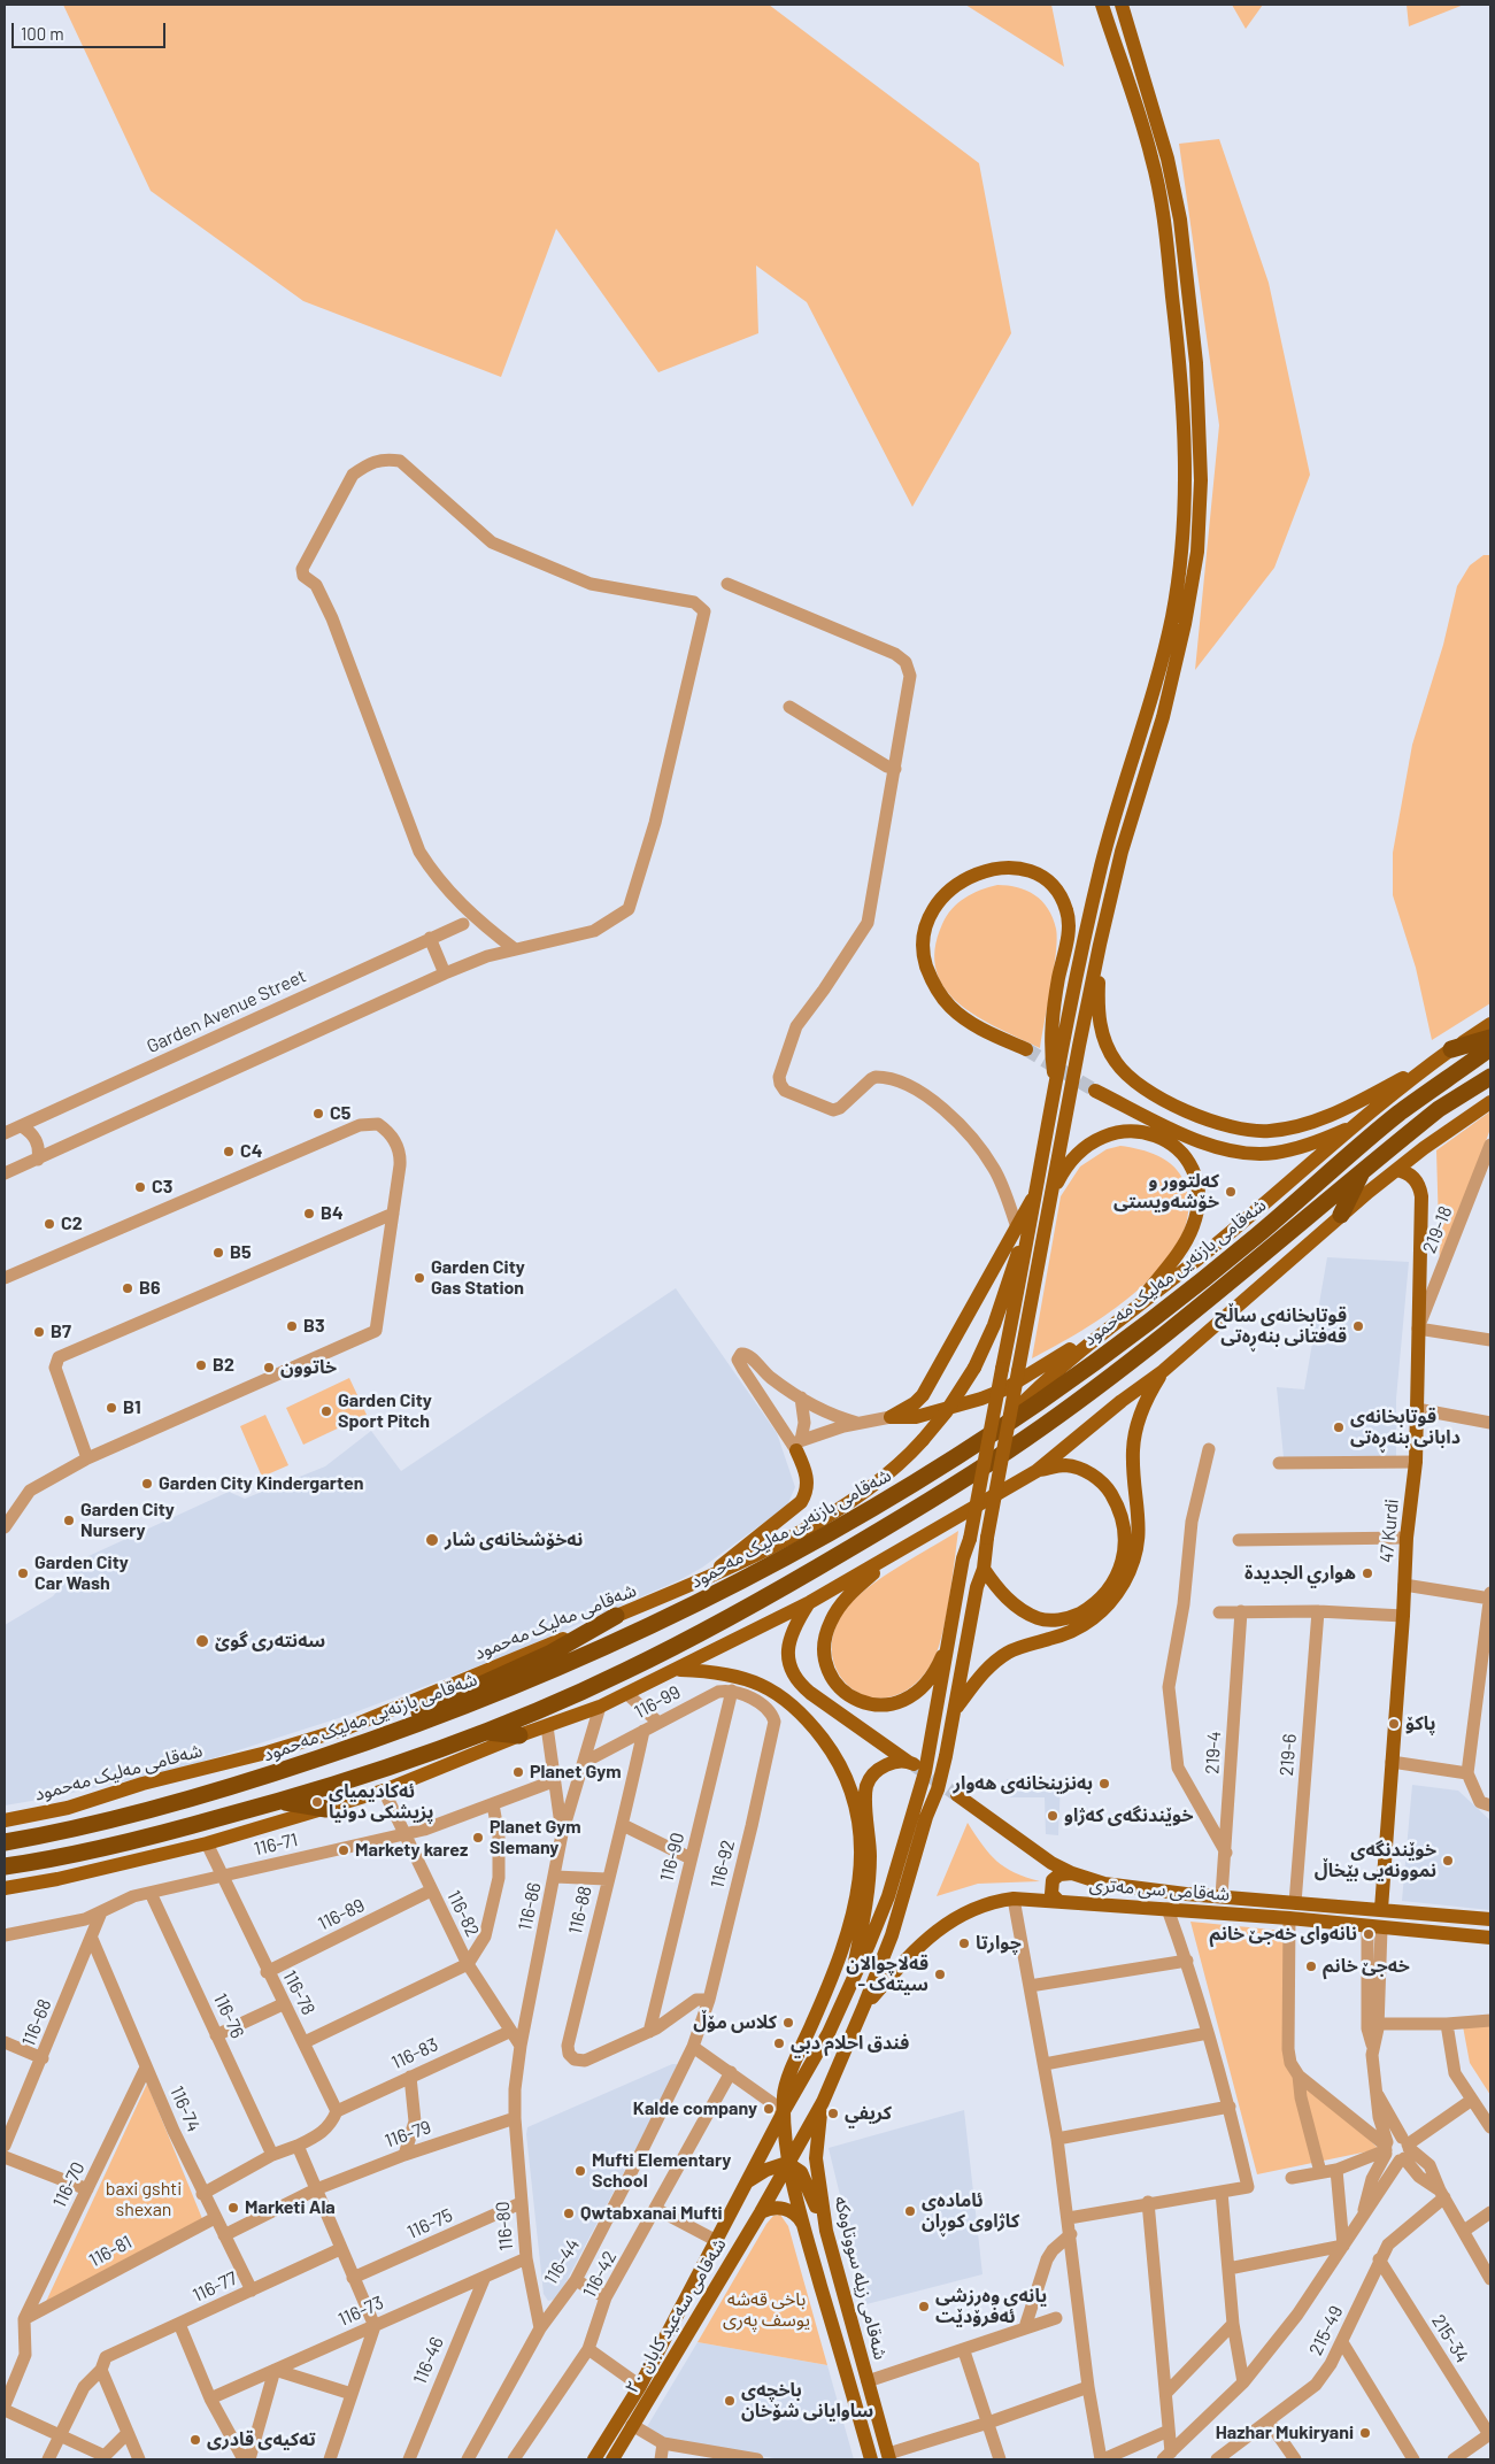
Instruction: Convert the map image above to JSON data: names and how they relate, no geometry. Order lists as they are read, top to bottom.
{
  "streets": {
    "highway": ["شەقامی بازنەیی مەلیک مەحمود"],
    "main road": [
      "47 Kurdi",
      "شەقامی مەلیک مەحمود",
      "شەقامی سی مەتری",
      "شەقامی زیلە سووتاوەکە",
      "شەقامی سەعید کابان ٢٠"
    ],
    "street": [
      "Garden Avenue Street",
      "219-18",
      "116-99",
      "219-4",
      "219-6",
      "116-71",
      "116-90",
      "116-92",
      "116-86",
      "116-88",
      "116-82",
      "116-89",
      "116-78",
      "116-76",
      "116-68",
      "116-83",
      "116-74",
      "116-79",
      "116-70",
      "116-75",
      "116-80",
      "116-81",
      "116-44",
      "116-42",
      "116-77",
      "116-73",
      "215-49",
      "215-34",
      "116-46"
    ]
  },
  "crossings": [
    ["219-18", "47 Kurdi"],
    ["47 Kurdi", "شەقامی سی مەتری"],
    ["116-99", "116-90"],
    ["116-99", "116-92"],
    ["116-99", "116-86"],
    ["116-99", "116-88"],
    ["219-4", "شەقامی سی مەتری"],
    ["219-6", "شەقامی سی مەتری"],
    ["116-71", "116-82"],
    ["116-71", "116-78"],
    ["116-71", "116-76"],
    ["116-71", "116-68"],
    ["116-90", "116-92"],
    ["116-90", "116-88"],
    ["116-92", "116-44"],
    ["116-86", "116-82"],
    ["116-86", "116-79"],
    ["116-86", "116-80"],
    ["116-82", "116-89"],
    ["116-82", "116-83"],
    ["116-89", "116-78"],
    ["116-78", "116-83"],
    ["116-68", "116-74"],
    ["116-74", "116-79"],
    ["116-74", "116-70"],
    ["116-74", "116-81"],
    ["116-74", "116-77"],
    ["116-79", "116-80"],
    ["116-70", "116-81"],
    ["116-75", "116-80"],
    ["116-80", "116-44"],
    ["116-80", "116-73"],
    ["شەقامی زیلە سووتاوەکە", "شەقامی سەعید کابان ٢٠"],
    ["116-73", "116-46"],
    ["215-49", "215-34"]
  ],
  "parks": ["baxi gshti shexan", "باخی قەشە یوسف پەری"],
  "places": [
    "C5",
    "C4",
    "C3",
    "کەلتوور و خۆشەویستی",
    "B4",
    "C2",
    "B5",
    "Garden City Gas Station",
    "B6",
    "B3",
    "قوتابخانەی ساڵح قەفتانی بنەڕەتی",
    "B7",
    "B2",
    "خاتوون",
    "B1",
    "Garden City Sport Pitch",
    "قوتابخانەی دابانی بنەڕەتی",
    "Garden City Kindergarten",
    "Garden City Nursery",
    "نەخۆشخانەی شار",
    "Garden City Car Wash",
    "هواري الجديدة",
    "سەنتەری گوێ",
    "پاکۆ",
    "Planet Gym",
    "بەنزینخانەی هەوار",
    "ئەکادیمیای پزیشکی دونیا",
    "خوێندنگەی کەژاو",
    "Planet Gym Slemany",
    "Markety karez",
    "خوێندنگەی نموونەیی بێخاڵ",
    "نانەوای خەجێ خانم",
    "چوارتا",
    "خەجێ خانم",
    "قەلاچوالان - سیتەک",
    "کلاس مۆڵ",
    "فندق احلام دبي",
    "Kalde company",
    "كريفي",
    "Mufti Elementary School",
    "Marketi Ala",
    "ئامادەی کاژاوی کوڕان",
    "Qwtabxanai Mufti",
    "یانەی وەرزشی ئەفرۆدێت",
    "باخچەی ساوایانی شۆخان",
    "Hazhar Mukiryani",
    "تەکیەی قادری"
  ],
  "scale_bar": "100 m"
}
